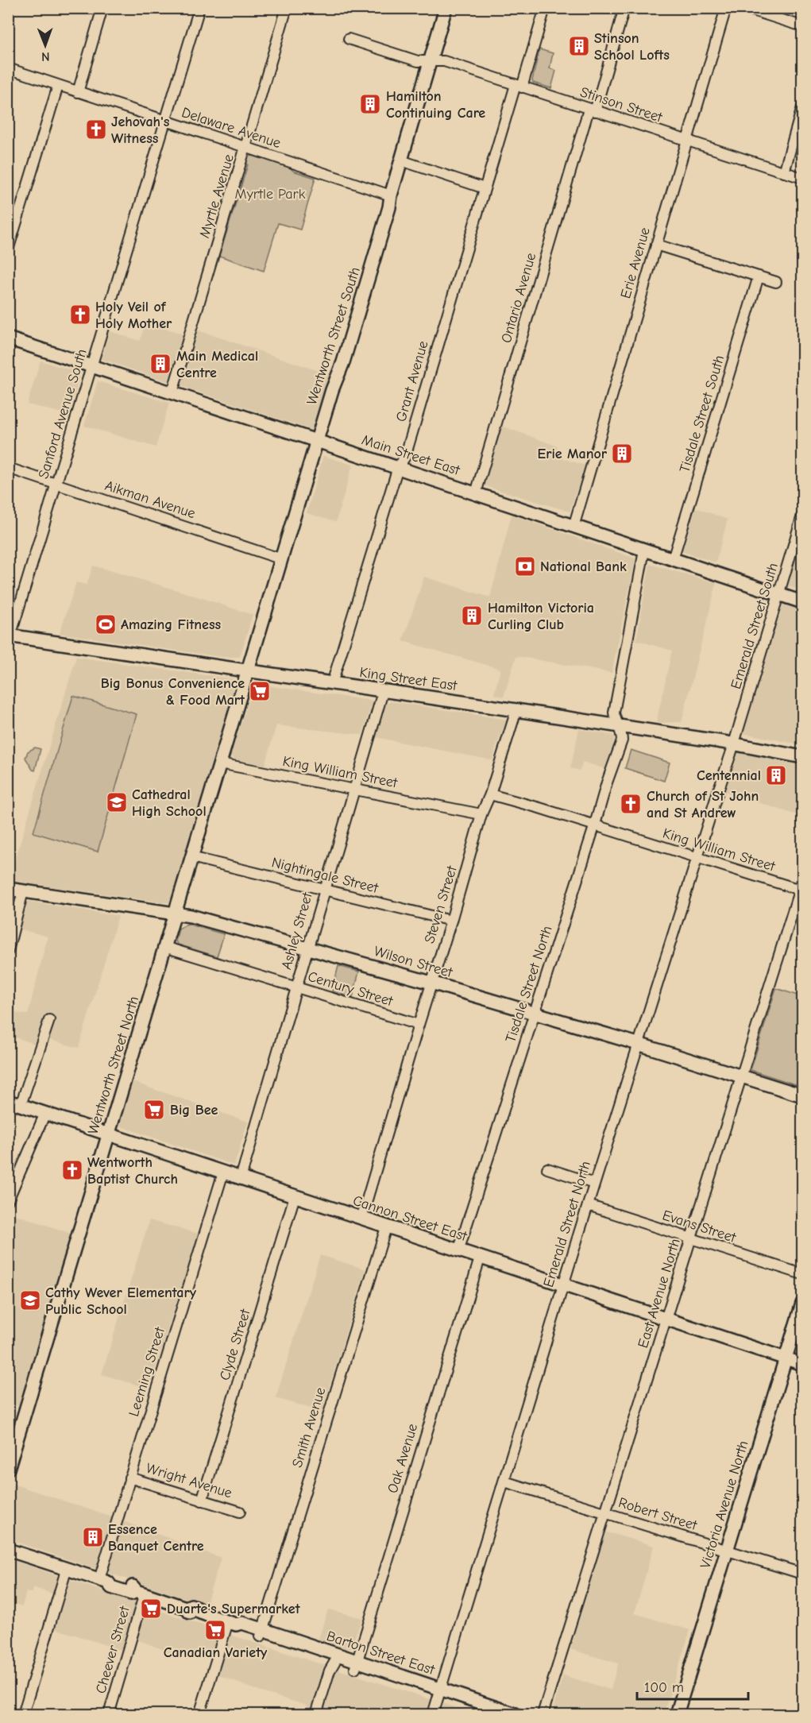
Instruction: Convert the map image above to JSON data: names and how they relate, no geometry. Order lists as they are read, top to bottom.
{
  "streets": {
    "main road": [
      "Wentworth Street South",
      "Main Street East",
      "King Street East",
      "Wilson Street",
      "Wentworth Street North",
      "Cannon Street East",
      "Victoria Avenue North",
      "Barton Street East"
    ],
    "street": [
      "Stinson Street",
      "Delaware Avenue",
      "Myrtle Avenue",
      "Erie Avenue",
      "Ontario Avenue",
      "Grant Avenue",
      "Sanford Avenue South",
      "Tisdale Street South",
      "Aikman Avenue",
      "Emerald Street South",
      "King William Street",
      "Nightingale Street",
      "Steven Street",
      "Ashley Street",
      "Tisdale Street North",
      "Century Street",
      "Emerald Street North",
      "Evans Street",
      "East Avenue North",
      "Clyde Street",
      "Leeming Street",
      "Smith Avenue",
      "Oak Avenue",
      "Wright Avenue",
      "Robert Street",
      "Cheever Street"
    ]
  },
  "crossings": [
    ["Stinson Street", "Erie Avenue"],
    ["Stinson Street", "Ontario Avenue"],
    ["Stinson Street", "Wentworth Street South"],
    ["Stinson Street", "Grant Avenue"],
    ["Delaware Avenue", "Myrtle Avenue"],
    ["Delaware Avenue", "Wentworth Street South"],
    ["Delaware Avenue", "Sanford Avenue South"],
    ["Myrtle Avenue", "Main Street East"],
    ["Erie Avenue", "Main Street East"],
    ["Ontario Avenue", "Main Street East"],
    ["Wentworth Street South", "Main Street East"],
    ["Wentworth Street South", "Aikman Avenue"],
    ["Wentworth Street South", "King Street East"],
    ["Wentworth Street South", "Wentworth Street North"],
    ["Grant Avenue", "Main Street East"],
    ["Grant Avenue", "King Street East"],
    ["Sanford Avenue South", "Main Street East"],
    ["Sanford Avenue South", "Aikman Avenue"],
    ["Sanford Avenue South", "King Street East"],
    ["Tisdale Street South", "Main Street East"],
    ["Main Street East", "Emerald Street South"],
    ["Emerald Street South", "King Street East"],
    ["Emerald Street South", "Emerald Street North"],
    ["King Street East", "Steven Street"],
    ["King Street East", "Ashley Street"],
    ["King Street East", "Tisdale Street North"],
    ["King Street East", "Wentworth Street North"],
    ["King Street East", "Emerald Street North"],
    ["King William Street", "Steven Street"],
    ["King William Street", "Ashley Street"],
    ["King William Street", "Tisdale Street North"],
    ["King William Street", "Wentworth Street North"],
    ["King William Street", "Emerald Street North"],
    ["King William Street", "East Avenue North"],
    ["Nightingale Street", "Steven Street"],
    ["Nightingale Street", "Ashley Street"],
    ["Nightingale Street", "Wentworth Street North"],
    ["Steven Street", "Wilson Street"],
    ["Steven Street", "Century Street"],
    ["Steven Street", "Cannon Street East"],
    ["Ashley Street", "Wilson Street"],
    ["Ashley Street", "Century Street"],
    ["Ashley Street", "Cannon Street East"],
    ["Wilson Street", "Tisdale Street North"],
    ["Wilson Street", "Wentworth Street North"],
    ["Wilson Street", "Emerald Street North"],
    ["Wilson Street", "East Avenue North"],
    ["Tisdale Street North", "Cannon Street East"],
    ["Century Street", "Wentworth Street North"],
    ["Wentworth Street North", "Cannon Street East"],
    ["Cannon Street East", "Emerald Street North"],
    ["Cannon Street East", "East Avenue North"],
    ["Cannon Street East", "Clyde Street"],
    ["Cannon Street East", "Leeming Street"],
    ["Cannon Street East", "Smith Avenue"],
    ["Cannon Street East", "Oak Avenue"],
    ["Cannon Street East", "Victoria Avenue North"],
    ["Emerald Street North", "Evans Street"],
    ["Emerald Street North", "Robert Street"],
    ["Emerald Street North", "Barton Street East"],
    ["Evans Street", "East Avenue North"],
    ["East Avenue North", "Robert Street"],
    ["Clyde Street", "Wright Avenue"],
    ["Leeming Street", "Wright Avenue"],
    ["Leeming Street", "Barton Street East"],
    ["Smith Avenue", "Barton Street East"],
    ["Oak Avenue", "Barton Street East"],
    ["Victoria Avenue North", "Robert Street"],
    ["Cheever Street", "Barton Street East"]
  ],
  "parks": ["Myrtle Park"],
  "places": {
    "building": [
      "Stinson School Lofts",
      "Hamilton Continuing Care",
      "Main Medical Centre",
      "Erie Manor",
      "Hamilton Victoria Curling Club",
      "Centennial",
      "Essence Banquet Centre"
    ],
    "church": [
      "Jehovah's Witness",
      "Holy Veil of Holy Mother",
      "Church of St John and St Andrew",
      "Wentworth Baptist Church"
    ],
    "bank": ["National Bank"],
    "sports": ["Amazing Fitness"],
    "supermarket": [
      "Big Bonus Convenience & Food Mart",
      "Big Bee",
      "Duarte's Supermarket",
      "Canadian Variety"
    ],
    "school or university": ["Cathedral High School", "Cathy Wever Elementary Public School"]
  },
  "scale_bar": "100 m",
  "north": "bottom"
}
